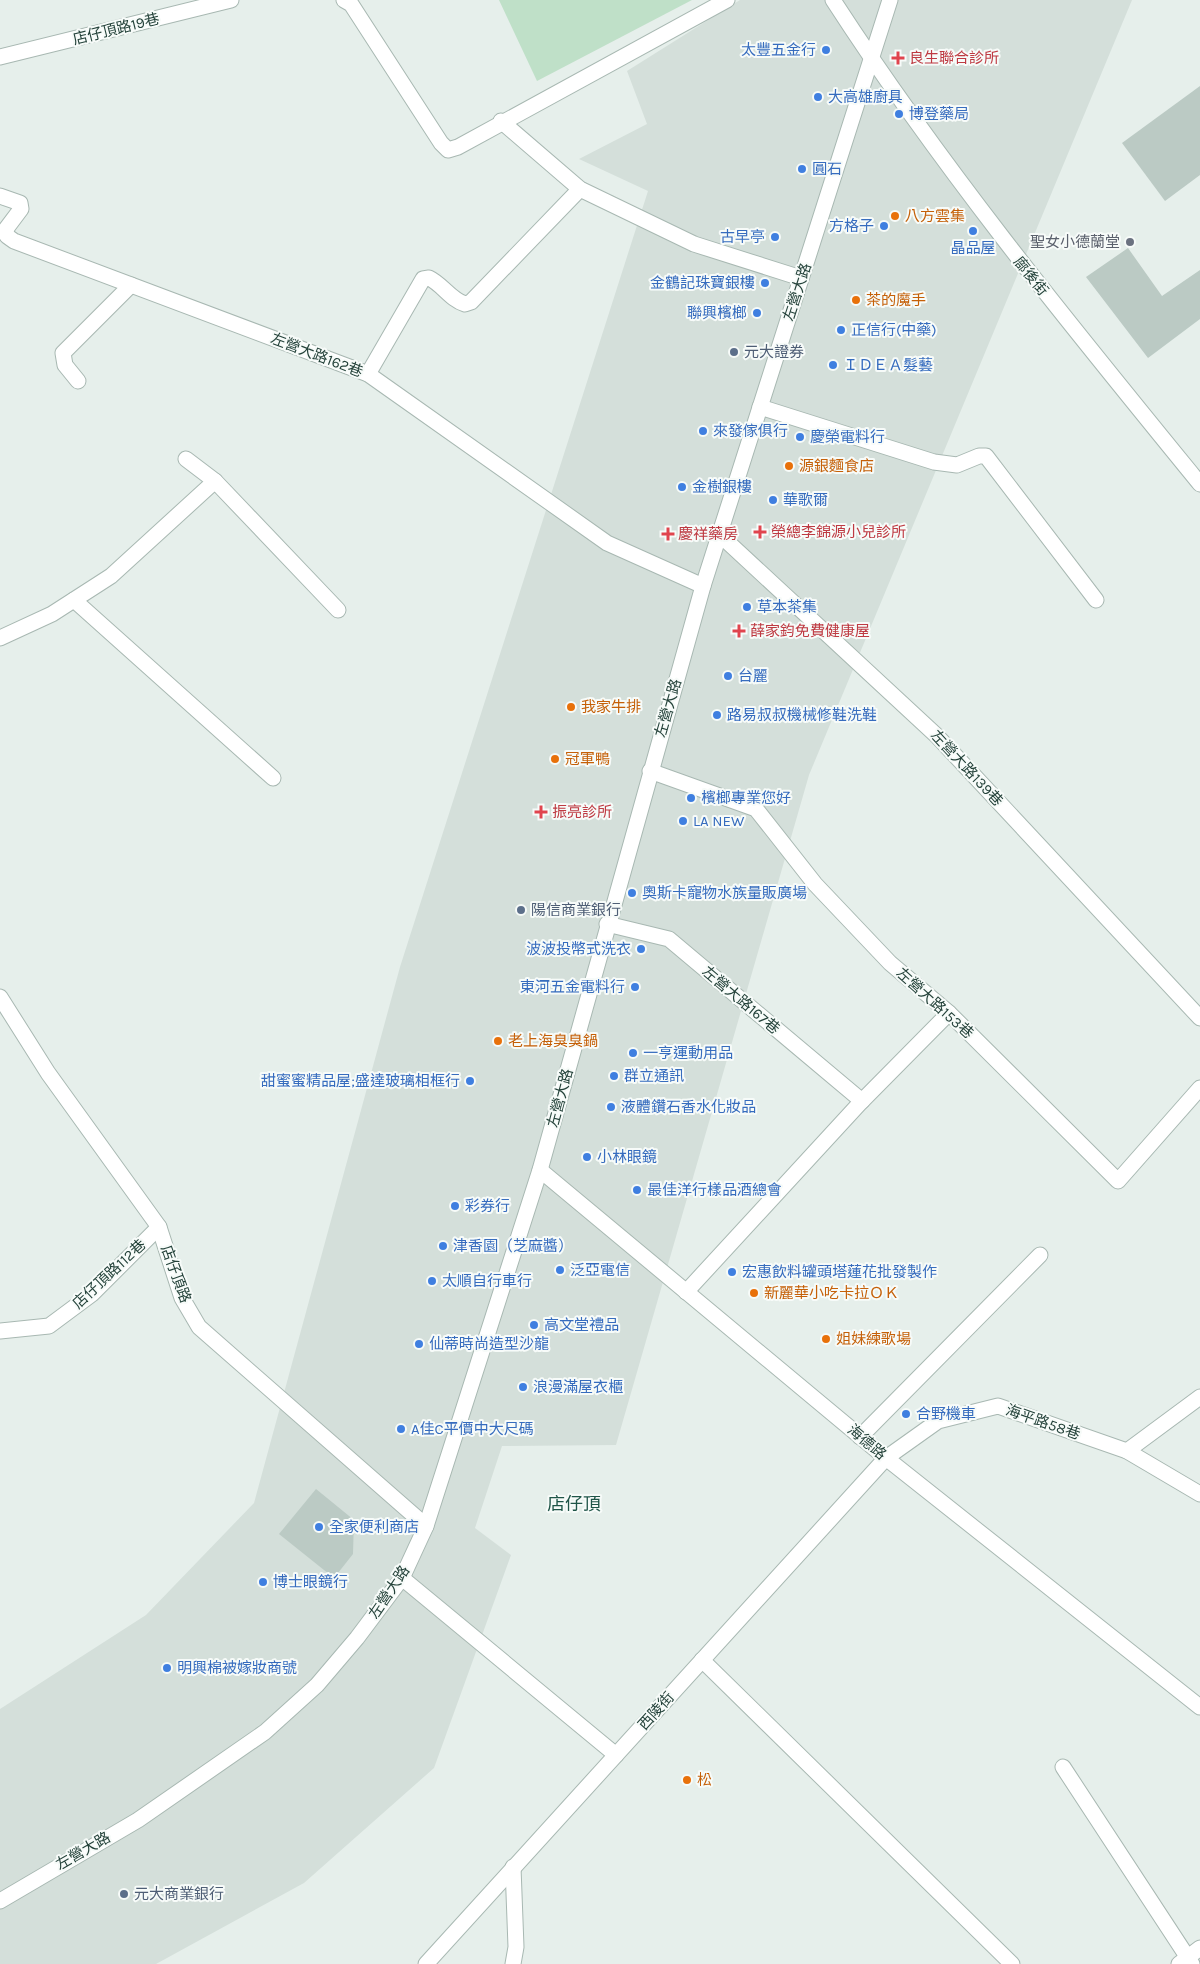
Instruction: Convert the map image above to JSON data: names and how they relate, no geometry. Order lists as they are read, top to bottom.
{
  "streets": {
    "street": [
      "店仔頂路19巷",
      "廍後街",
      "左營大路",
      "左營大路162巷",
      "左營大路139巷",
      "左營大路167巷",
      "左營大路153巷",
      "店仔頂路112巷",
      "店仔頂路",
      "海平路58巷",
      "海德路",
      "西陵街"
    ]
  },
  "crossings": [
    ["廍後街", "左營大路"],
    ["左營大路", "左營大路162巷"],
    ["左營大路", "左營大路139巷"],
    ["左營大路", "左營大路167巷"],
    ["左營大路", "左營大路153巷"],
    ["左營大路", "店仔頂路"],
    ["左營大路", "海德路"],
    ["店仔頂路112巷", "店仔頂路"],
    ["海平路58巷", "海德路"],
    ["海平路58巷", "西陵街"],
    ["海德路", "西陵街"]
  ],
  "districts": ["店仔頂"],
  "places": {
    "other": [
      "太豐五金行",
      "大高雄廚具",
      "博登藥局",
      "圓石",
      "八方雲集",
      "方格子",
      "晶品屋",
      "古早亭",
      "聖女小德蘭堂",
      "金鶴記珠寶銀樓",
      "茶的魔手",
      "聯興檳榔",
      "正信行(中藥)",
      "元大證券",
      "ＩＤＥＡ髮藝",
      "來發傢俱行",
      "慶榮電料行",
      "源銀麵食店",
      "金樹銀樓",
      "華歌爾",
      "草本茶集",
      "台麗",
      "我家牛排",
      "路易叔叔機械修鞋洗鞋",
      "冠軍鴨",
      "檳榔專業您好",
      "LA NEW",
      "奧斯卡寵物水族量販廣場",
      "陽信商業銀行",
      "波波投幣式洗衣",
      "東河五金電料行",
      "老上海臭臭鍋",
      "一亨運動用品",
      "群立通訊",
      "甜蜜蜜精品屋;盛達玻璃相框行",
      "液體鑽石香水化妝品",
      "小林眼鏡",
      "最佳洋行樣品酒總會",
      "彩券行",
      "津香園（芝麻醬）",
      "泛亞電信",
      "宏惠飲料罐頭塔蓮花批發製作",
      "太順自行車行",
      "新麗華小吃卡拉ＯＫ",
      "高文堂禮品",
      "姐妹練歌場",
      "仙蒂時尚造型沙龍",
      "浪漫滿屋衣櫃",
      "合野機車",
      "A佳C平價中大尺碼",
      "全家便利商店",
      "博士眼鏡行",
      "明興棉被嫁妝商號",
      "松",
      "元大商業銀行"
    ],
    "health": [
      "良生聯合診所",
      "榮總李錦源小兒診所",
      "慶祥藥房",
      "薛家鈞免費健康屋",
      "振亮診所"
    ]
  }
}
